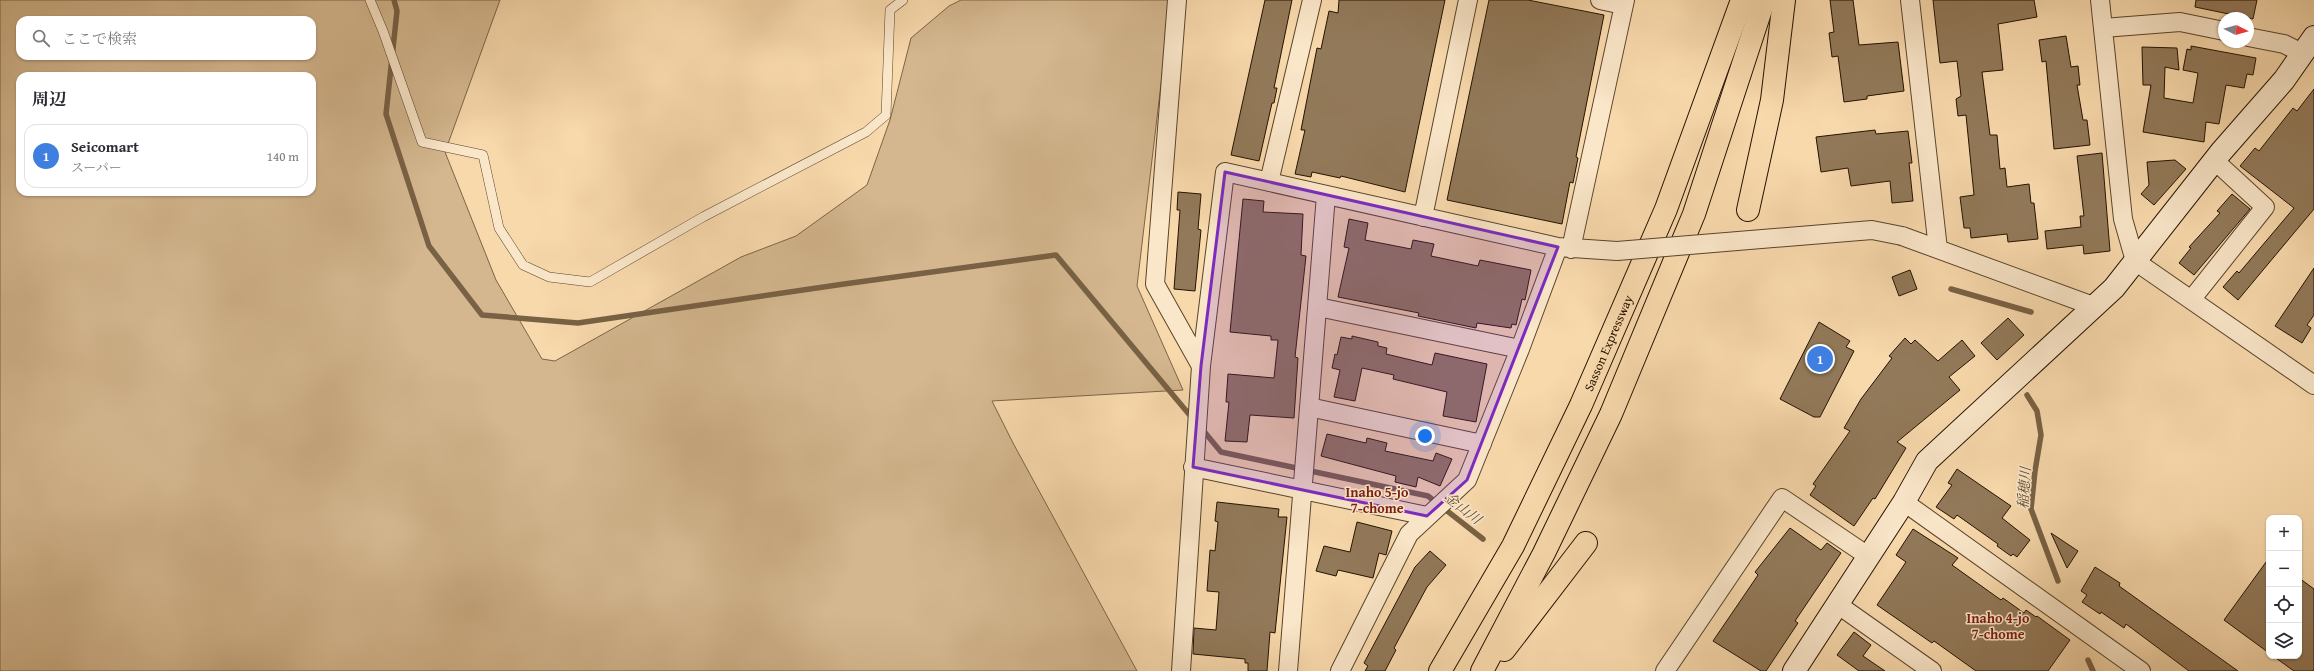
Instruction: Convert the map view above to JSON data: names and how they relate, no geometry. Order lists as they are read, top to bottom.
{
  "streets": {
    "highway": ["Sasson Expressway"]
  },
  "districts": ["Inaho 5-jo 7-chome", "Inaho 4-jo 7-chome"],
  "water": ["稲穂川", "金山川"],
  "north": "right",
  "page": {
    "search": "ここで検索",
    "heading": "周辺",
    "list": [
      {
        "mark": "1",
        "name": "Seicomart",
        "note": "スーパー",
        "value": "140 m"
      }
    ],
    "pins": "1",
    "map_buttons": ["+", "−"]
  }
}
